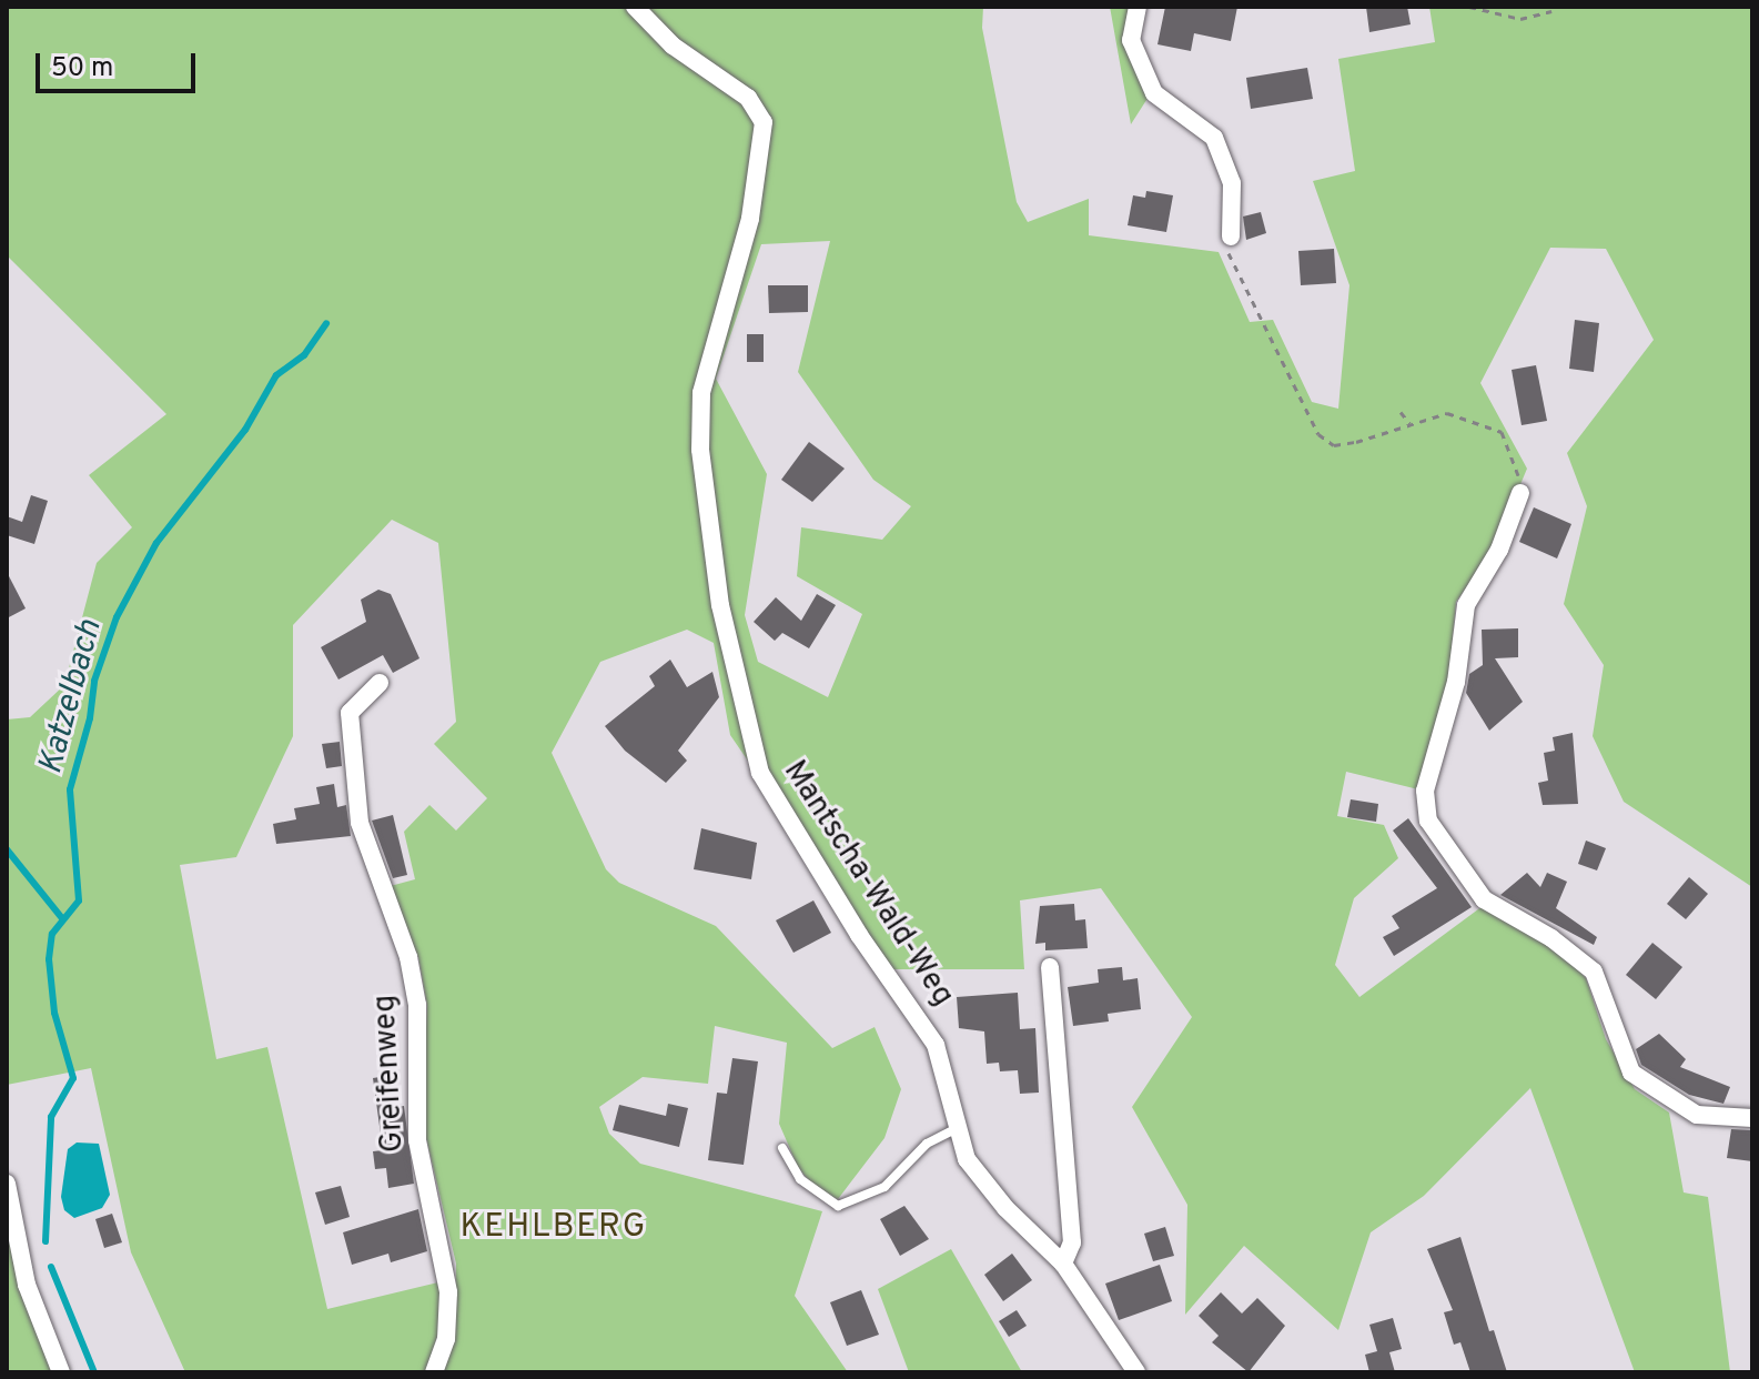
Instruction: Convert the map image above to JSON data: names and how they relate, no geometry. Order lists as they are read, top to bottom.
{
  "streets": {
    "street": ["Mantscha-Wald-Weg", "Greifenweg"]
  },
  "districts": ["KEHLBERG"],
  "water": ["Katzelbach"],
  "scale_bar": "50 m"
}
